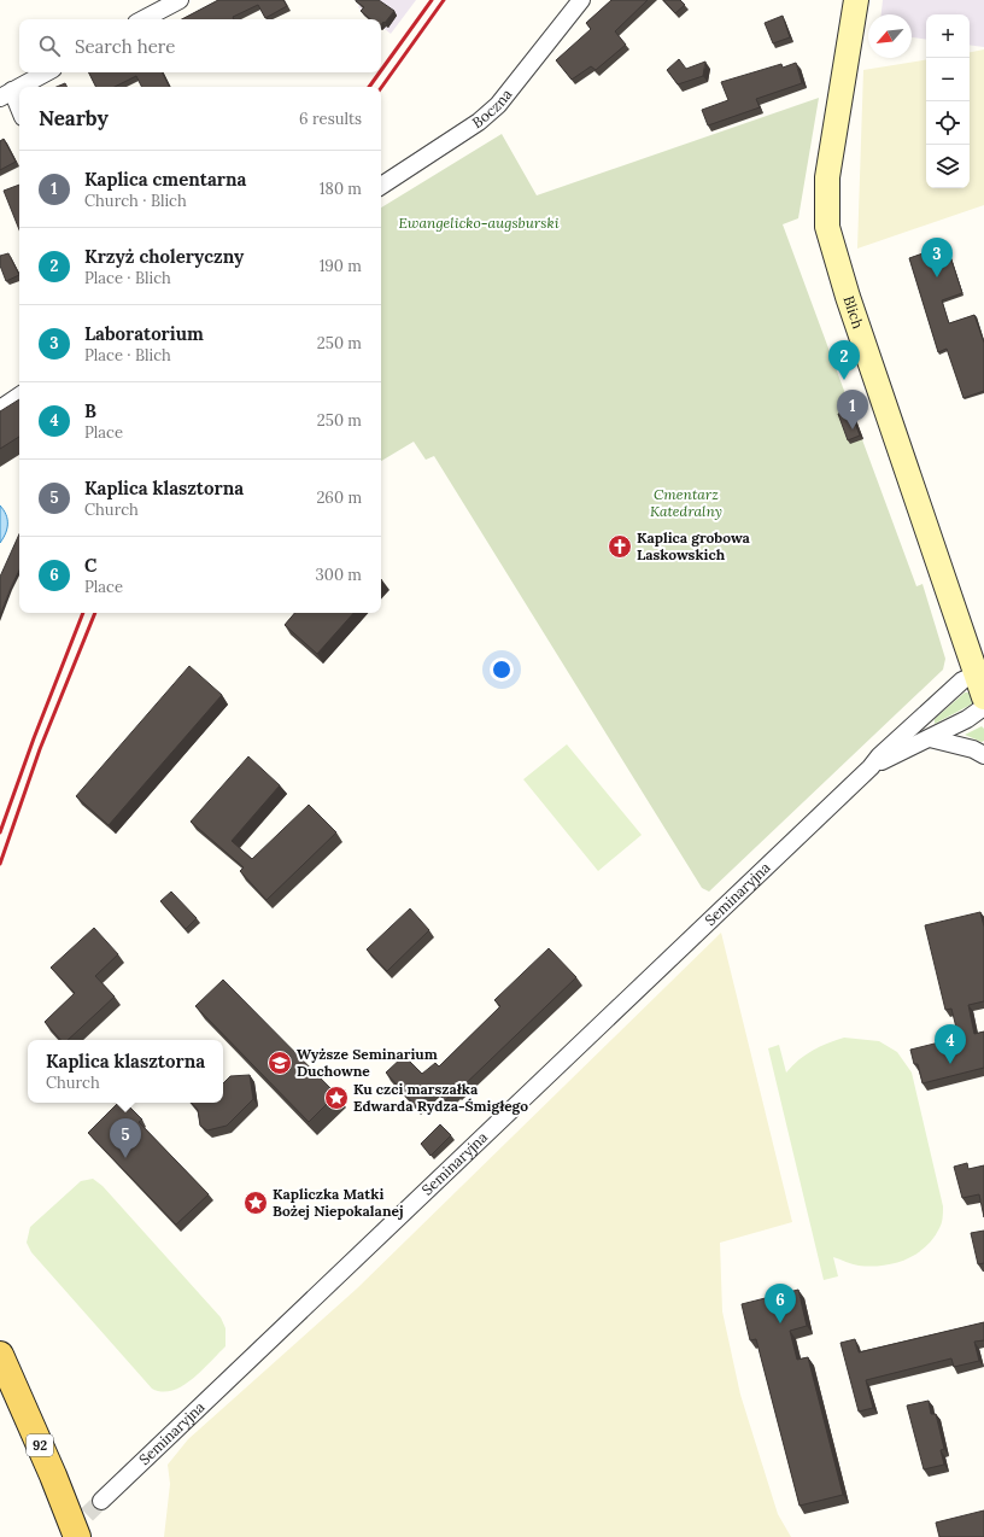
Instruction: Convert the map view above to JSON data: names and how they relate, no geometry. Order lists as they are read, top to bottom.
{
  "streets": {
    "main road": ["92"],
    "street": ["Boczna", "Blich", "Seminaryjna"]
  },
  "crossings": [
    ["Blich", "Seminaryjna"]
  ],
  "parks": ["Ewangelicko-augsburski", "Cmentarz Katedralny"],
  "places": {
    "church": ["Kaplica grobowa Laskowskich"],
    "school or university": ["Wyższe Seminarium Duchowne"],
    "place": ["Ku czci marszałka Edwarda Rydza-Śmigłego", "Kapliczka Matki Bożej Niepokalanej"]
  },
  "north": "bottom left",
  "page": {
    "map_buttons": ["+", "−"],
    "search": "Search here",
    "heading": ["Nearby", "6 results"],
    "list": [
      {
        "mark": "1",
        "name": "Kaplica cmentarna",
        "note": "Church · Blich",
        "value": "180 m"
      },
      {
        "mark": "2",
        "name": "Krzyż choleryczny",
        "note": "Place · Blich",
        "value": "190 m"
      },
      {
        "mark": "3",
        "name": "Laboratorium",
        "note": "Place · Blich",
        "value": "250 m"
      },
      {
        "mark": "4",
        "name": "B",
        "note": "Place",
        "value": "250 m"
      },
      {
        "mark": "5",
        "name": "Kaplica klasztorna",
        "note": "Church",
        "value": "260 m"
      },
      {
        "mark": "6",
        "name": "C",
        "note": "Place",
        "value": "300 m"
      }
    ],
    "pins": [
      "3",
      "2",
      "1",
      "4",
      "5",
      "6"
    ],
    "popup": ["Kaplica klasztorna", "Church"]
  }
}
